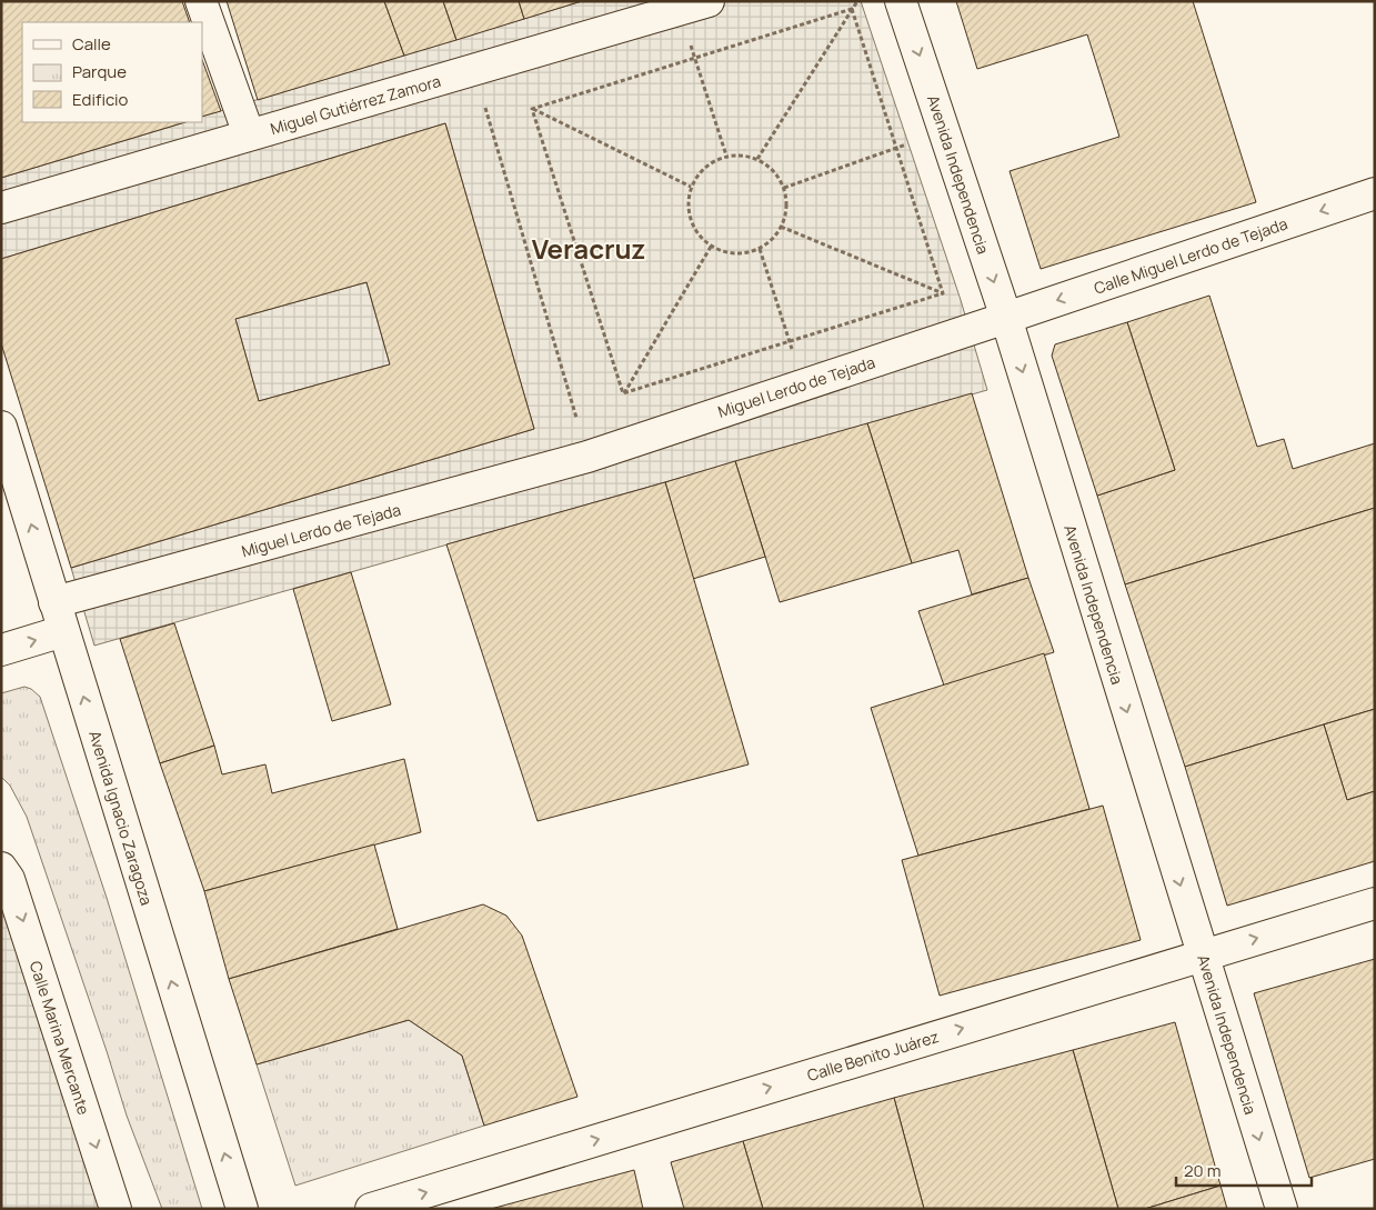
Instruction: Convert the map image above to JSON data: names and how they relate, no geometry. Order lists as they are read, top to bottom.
{
  "streets": {
    "street": [
      "Miguel Gutiérrez Zamora",
      "Avenida Independencia",
      "Calle Miguel Lerdo de Tejada",
      "Miguel Lerdo de Tejada",
      "Avenida Ignacio Zaragoza",
      "Calle Marina Mercante",
      "Calle Benito Juárez"
    ]
  },
  "crossings": [
    ["Avenida Independencia", "Calle Miguel Lerdo de Tejada"],
    ["Avenida Independencia", "Miguel Lerdo de Tejada"],
    ["Avenida Independencia", "Calle Benito Juárez"],
    ["Calle Miguel Lerdo de Tejada", "Miguel Lerdo de Tejada"],
    ["Miguel Lerdo de Tejada", "Avenida Ignacio Zaragoza"]
  ],
  "one_way": [
    "Avenida Independencia",
    "Calle Miguel Lerdo de Tejada",
    "Avenida Ignacio Zaragoza",
    "Calle Marina Mercante",
    "Calle Benito Juárez"
  ],
  "districts": ["Veracruz"],
  "legend": ["Calle", "Parque", "Edificio"],
  "scale_bar": "20 m"
}
